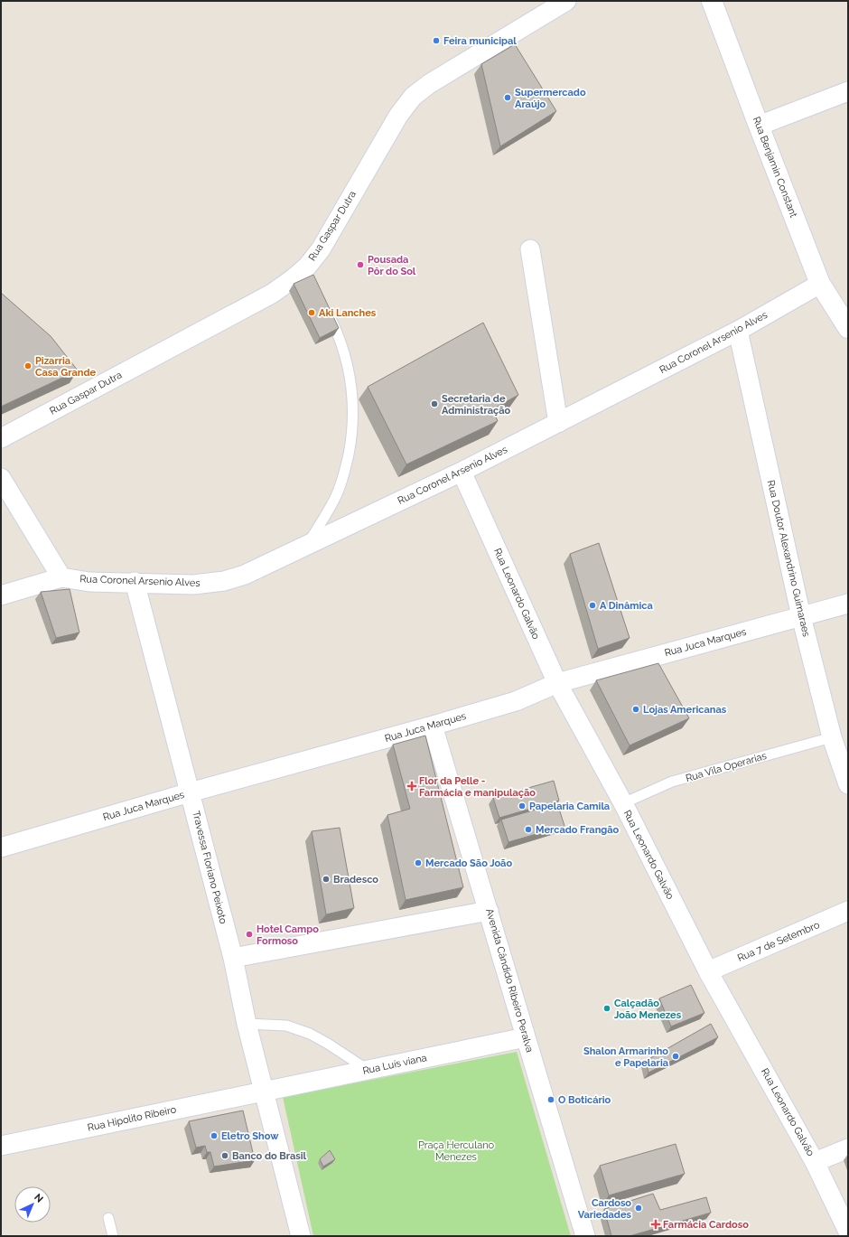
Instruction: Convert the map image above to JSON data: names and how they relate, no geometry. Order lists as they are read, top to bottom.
{
  "streets": {
    "street": [
      "Rua Benjamin Constant",
      "Rua Gaspar Dutra",
      "Rua Coronel Arsenio Alves",
      "Rua Doutor Alexandrino Guimaraes",
      "Rua Leonardo Galvão",
      "Rua Juca Marques",
      "Travessa Floriano Peixoto",
      "Rua 7 de Setembro",
      "Avenida Cândido Ribeiro Peralva",
      "Rua Luís viana",
      "Rua Hipolito Ribeiro"
    ],
    "lane": ["Rua Vila Operarias"]
  },
  "crossings": [
    ["Rua Benjamin Constant", "Rua Coronel Arsenio Alves"],
    ["Rua Coronel Arsenio Alves", "Rua Doutor Alexandrino Guimaraes"],
    ["Rua Coronel Arsenio Alves", "Rua Leonardo Galvão"],
    ["Rua Coronel Arsenio Alves", "Travessa Floriano Peixoto"],
    ["Rua Doutor Alexandrino Guimaraes", "Rua Juca Marques"],
    ["Rua Doutor Alexandrino Guimaraes", "Rua Vila Operarias"],
    ["Rua Leonardo Galvão", "Rua Juca Marques"],
    ["Rua Leonardo Galvão", "Rua Vila Operarias"],
    ["Rua Leonardo Galvão", "Rua 7 de Setembro"],
    ["Rua Juca Marques", "Travessa Floriano Peixoto"],
    ["Rua Juca Marques", "Avenida Cândido Ribeiro Peralva"],
    ["Travessa Floriano Peixoto", "Rua Luís viana"],
    ["Travessa Floriano Peixoto", "Rua Hipolito Ribeiro"],
    ["Avenida Cândido Ribeiro Peralva", "Rua Luís viana"],
    ["Rua Luís viana", "Rua Hipolito Ribeiro"]
  ],
  "parks": ["Praça Herculano Menezes"],
  "places": {
    "other": [
      "Feira municipal",
      "Supermercado Araújo",
      "Pousada Pôr do Sol",
      "Aki Lanches",
      "Pizarria Casa Grande",
      "Secretaria de Administração",
      "A Dinâmica",
      "Lojas Americanas",
      "Papelaria Camila",
      "Mercado Frangão",
      "Mercado São João",
      "Bradesco",
      "Hotel Campo Formoso",
      "Calçadão João Menezes",
      "Shalon Armarinho e Papelaria",
      "O Boticário",
      "Eletro Show",
      "Banco do Brasil",
      "Cardoso Variedades"
    ],
    "health": ["Flor da Pelle - Farmácia e manipulação", "Farmácia Cardoso"]
  },
  "north": "top right"
}
